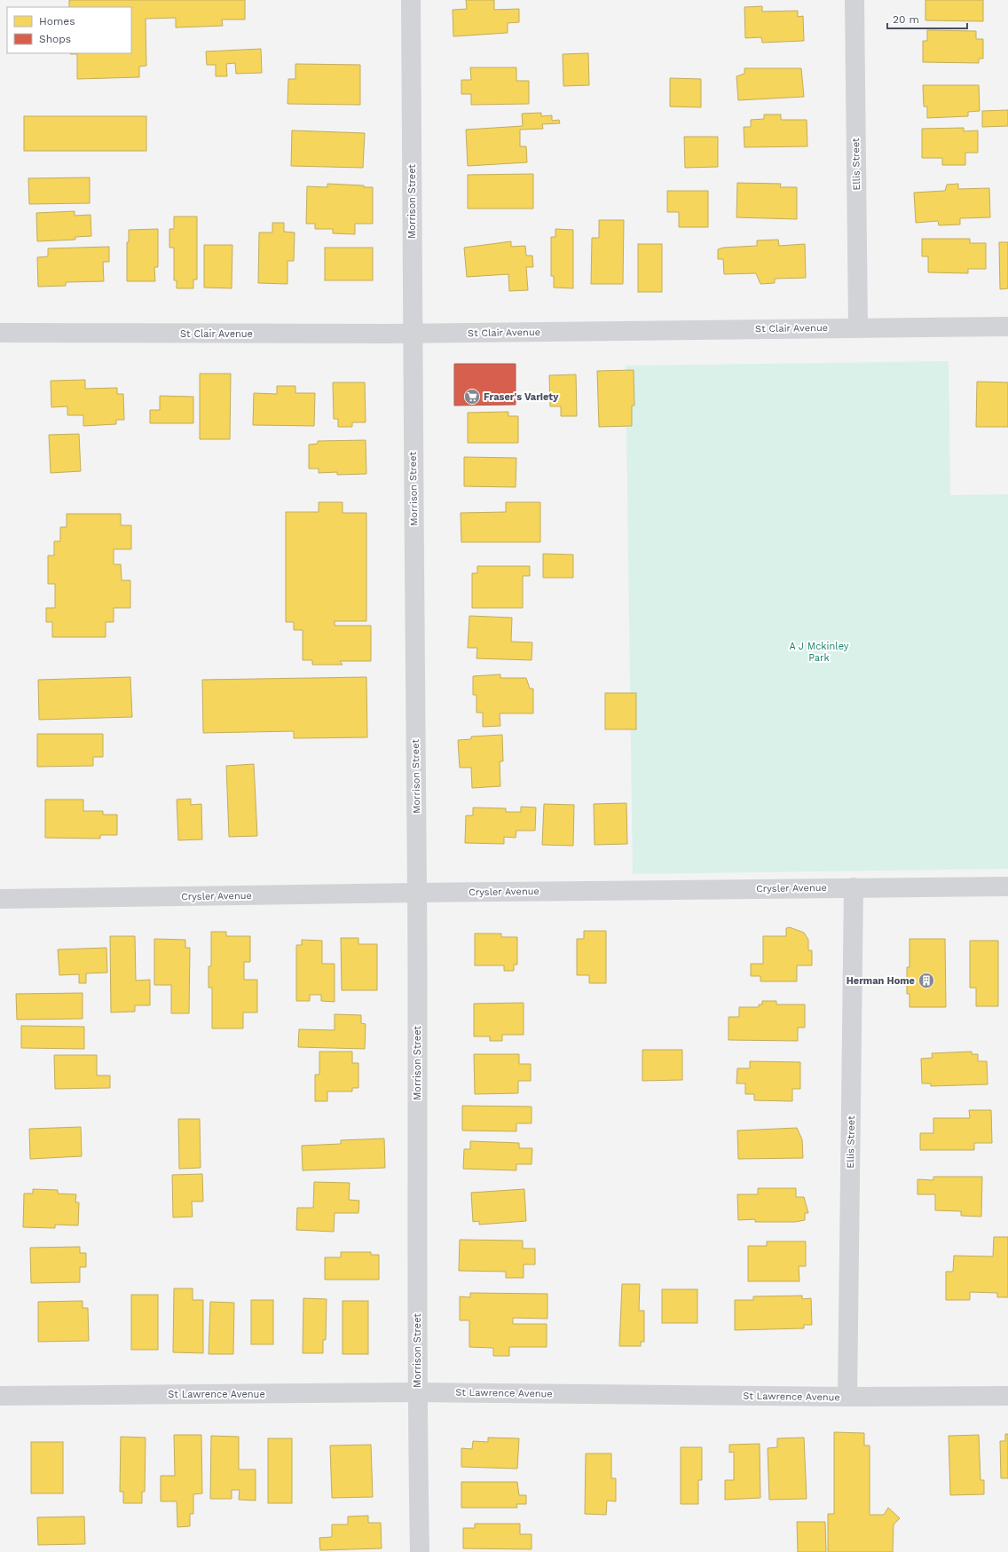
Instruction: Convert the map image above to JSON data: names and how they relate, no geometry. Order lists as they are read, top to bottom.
{
  "streets": {
    "street": [
      "Ellis Street",
      "Morrison Street",
      "St Clair Avenue",
      "Crysler Avenue",
      "St Lawrence Avenue"
    ]
  },
  "crossings": [
    ["Ellis Street", "St Clair Avenue"],
    ["Ellis Street", "Crysler Avenue"],
    ["Ellis Street", "St Lawrence Avenue"],
    ["Morrison Street", "St Clair Avenue"],
    ["Morrison Street", "Crysler Avenue"],
    ["Morrison Street", "St Lawrence Avenue"]
  ],
  "parks": ["A J Mckinley Park"],
  "places": {
    "supermarket": ["Fraser's Variety"],
    "building": ["Herman Home"]
  },
  "legend": ["Homes", "Shops"],
  "scale_bar": "20 m"
}
